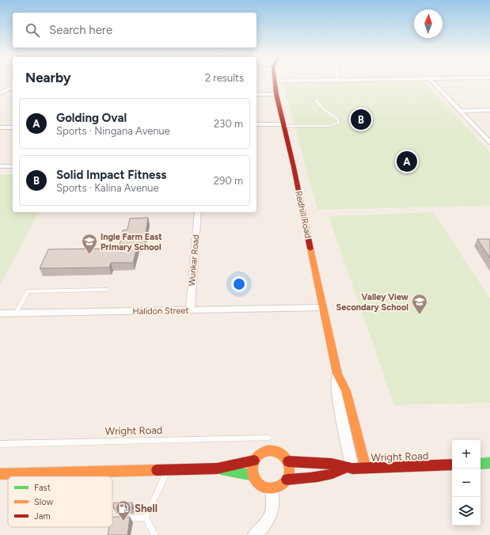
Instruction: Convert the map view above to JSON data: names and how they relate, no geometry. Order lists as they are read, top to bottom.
{
  "streets": {
    "street": [
      "Redhill Road",
      "Wunkar Road",
      "Halidon Street",
      "Wright Road"
    ]
  },
  "crossings": [
    ["Redhill Road", "Halidon Street"],
    ["Redhill Road", "Wright Road"],
    ["Wunkar Road", "Halidon Street"]
  ],
  "places": {
    "school or university": ["Ingle Farm East Primary School", "Valley View Secondary School"],
    "fuel station": ["Shell"]
  },
  "legend": ["Fast", "Slow", "Jam"],
  "north": "top",
  "page": {
    "search": "Search here",
    "heading": ["Nearby", "2 results"],
    "list": [
      {
        "mark": "A",
        "name": "Golding Oval",
        "note": "Sports · Ningana Avenue",
        "value": "230 m"
      },
      {
        "mark": "B",
        "name": "Solid Impact Fitness",
        "note": "Sports · Kalina Avenue",
        "value": "290 m"
      }
    ],
    "pins": ["B", "A"],
    "map_buttons": ["+", "−"]
  }
}
